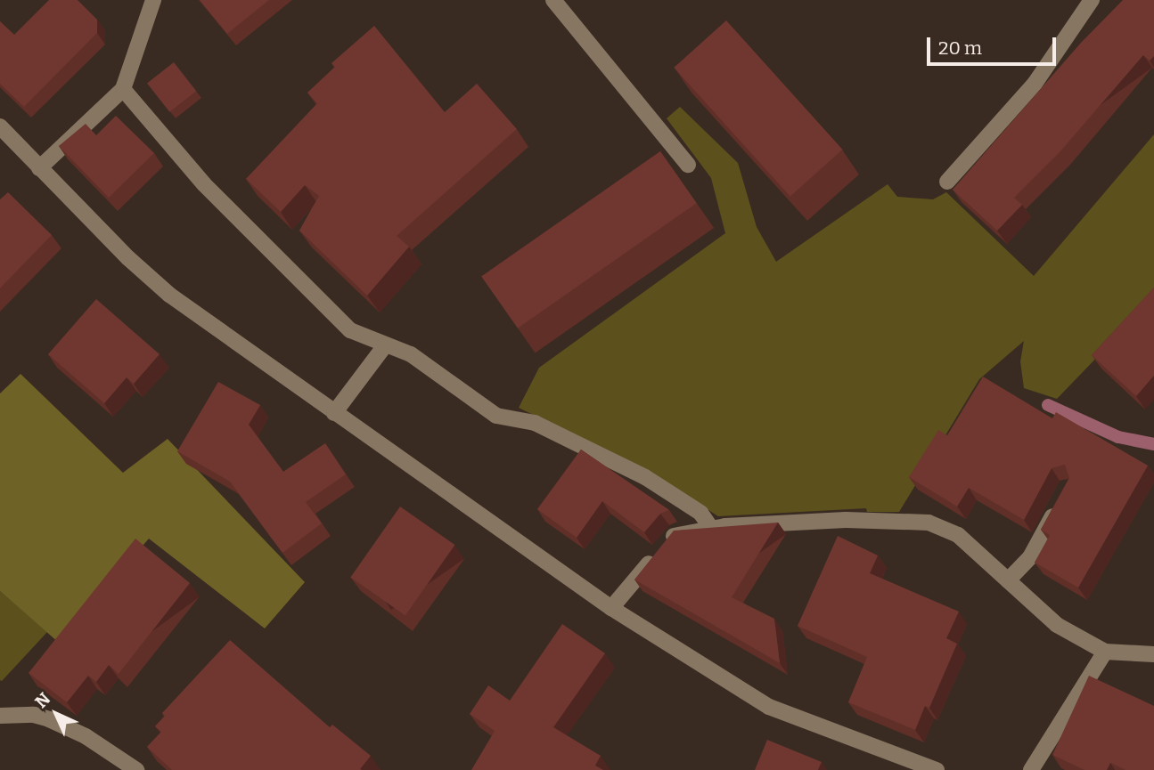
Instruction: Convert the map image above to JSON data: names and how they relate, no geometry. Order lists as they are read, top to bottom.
{
  "scale_bar": "20 m",
  "north": "top left"
}
